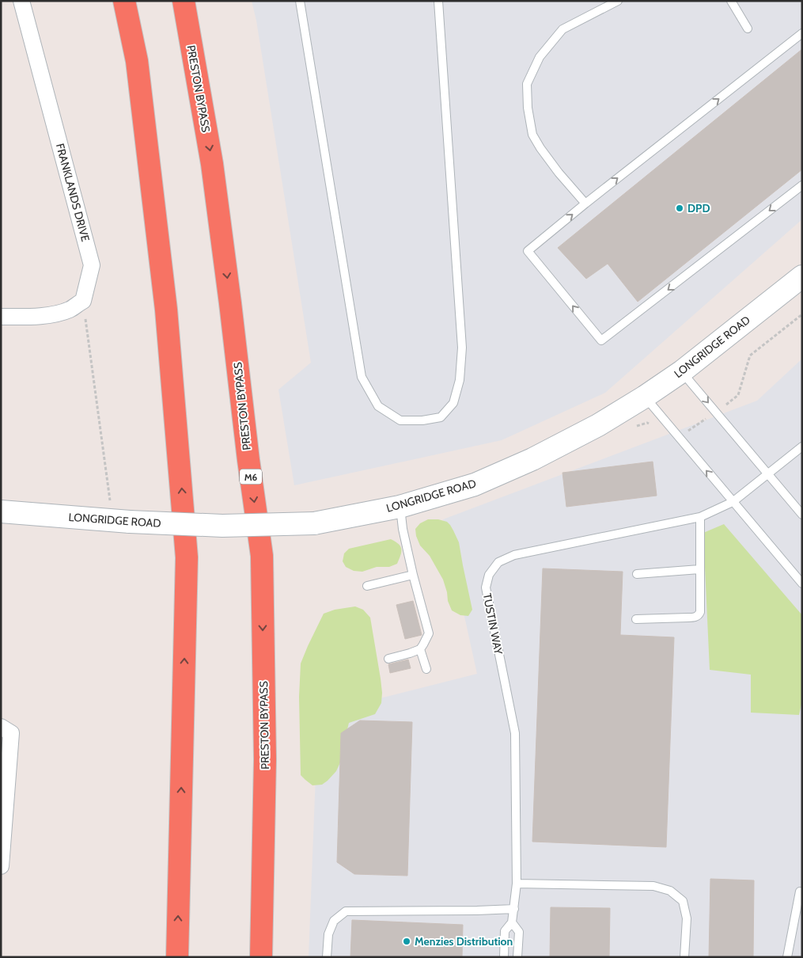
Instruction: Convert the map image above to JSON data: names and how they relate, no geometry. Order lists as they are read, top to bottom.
{
  "streets": {
    "highway": ["PRESTON BYPASS", "M6"],
    "main road": ["LONGRIDGE ROAD"],
    "street": ["FRANKLANDS DRIVE"],
    "lane": ["TUSTIN WAY"]
  },
  "places": ["DPD", "Menzies Distribution"]
}
